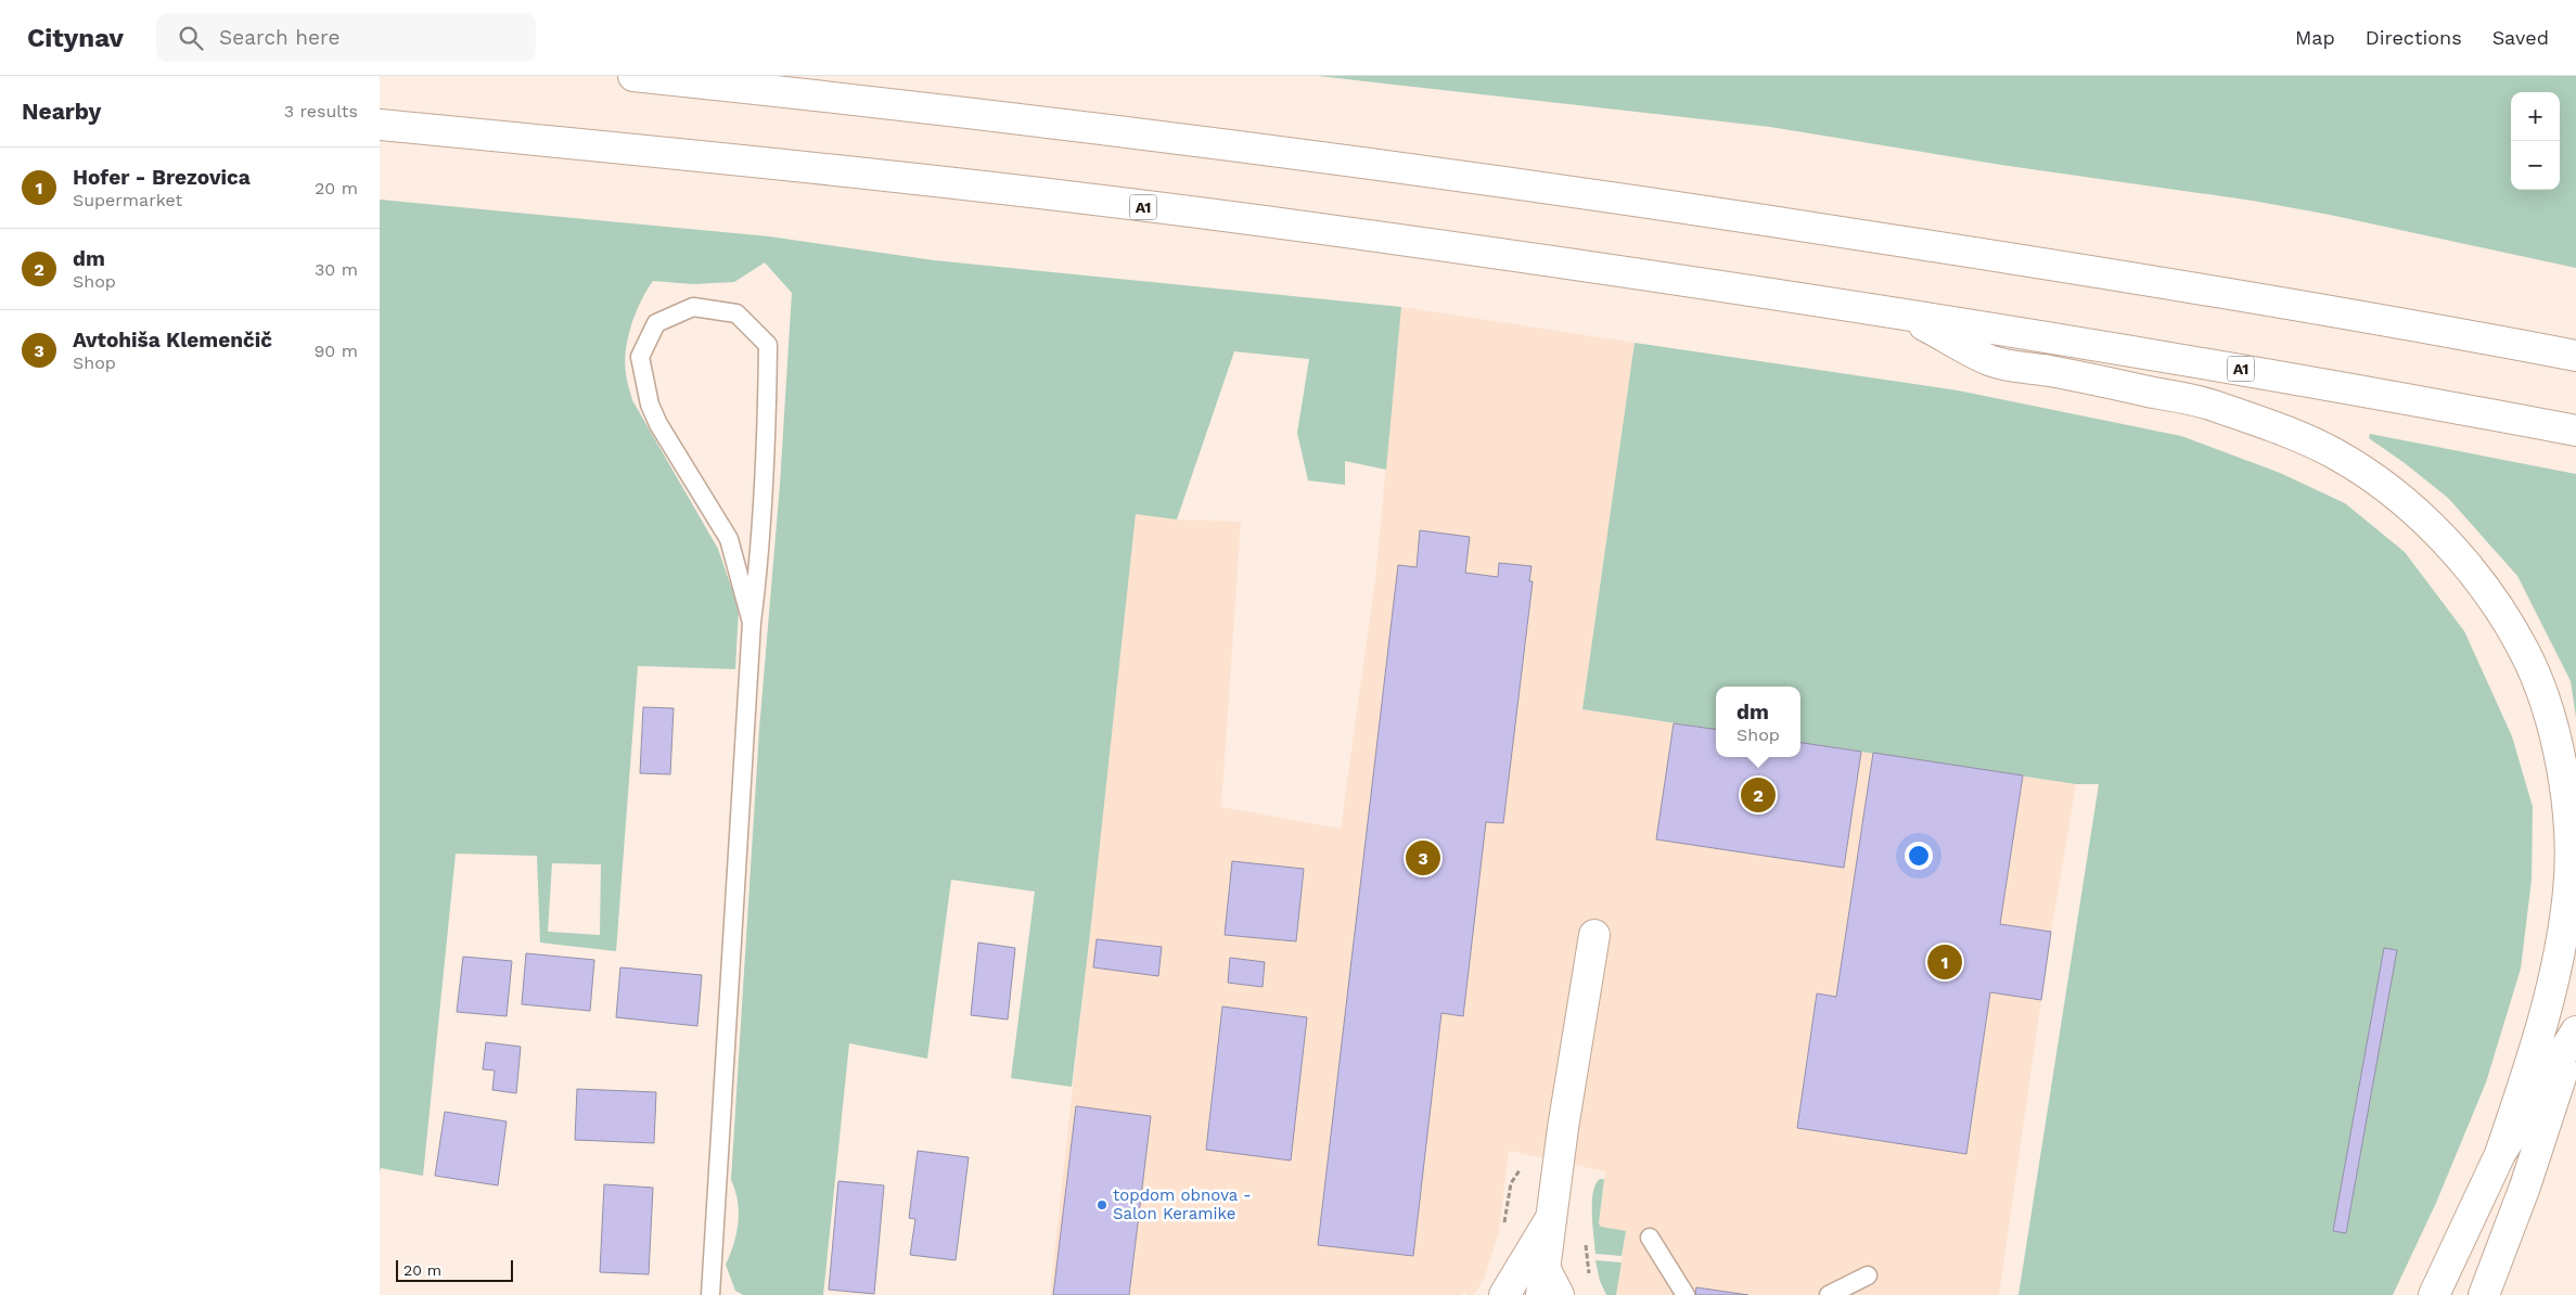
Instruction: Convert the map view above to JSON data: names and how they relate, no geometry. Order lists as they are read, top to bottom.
{
  "streets": {
    "main road": ["A1"]
  },
  "places": ["topdom obnova - Salon Keramike"],
  "scale_bar": "20 m",
  "page": {
    "header": "Citynav",
    "search": "Search here",
    "nav": ["Map", "Directions", "Saved"],
    "heading": ["Nearby", "3 results"],
    "map_buttons": ["+", "−"],
    "list": [
      {
        "mark": "1",
        "name": "Hofer - Brezovica",
        "note": "Supermarket",
        "value": "20 m"
      },
      {
        "mark": "2",
        "name": "dm",
        "note": "Shop",
        "value": "30 m"
      },
      {
        "mark": "3",
        "name": "Avtohiša Klemenčič",
        "note": "Shop",
        "value": "90 m"
      }
    ],
    "popup": ["dm", "Shop"],
    "pins": ["2", "3", "1"],
    "scale": "20 m"
  }
}
